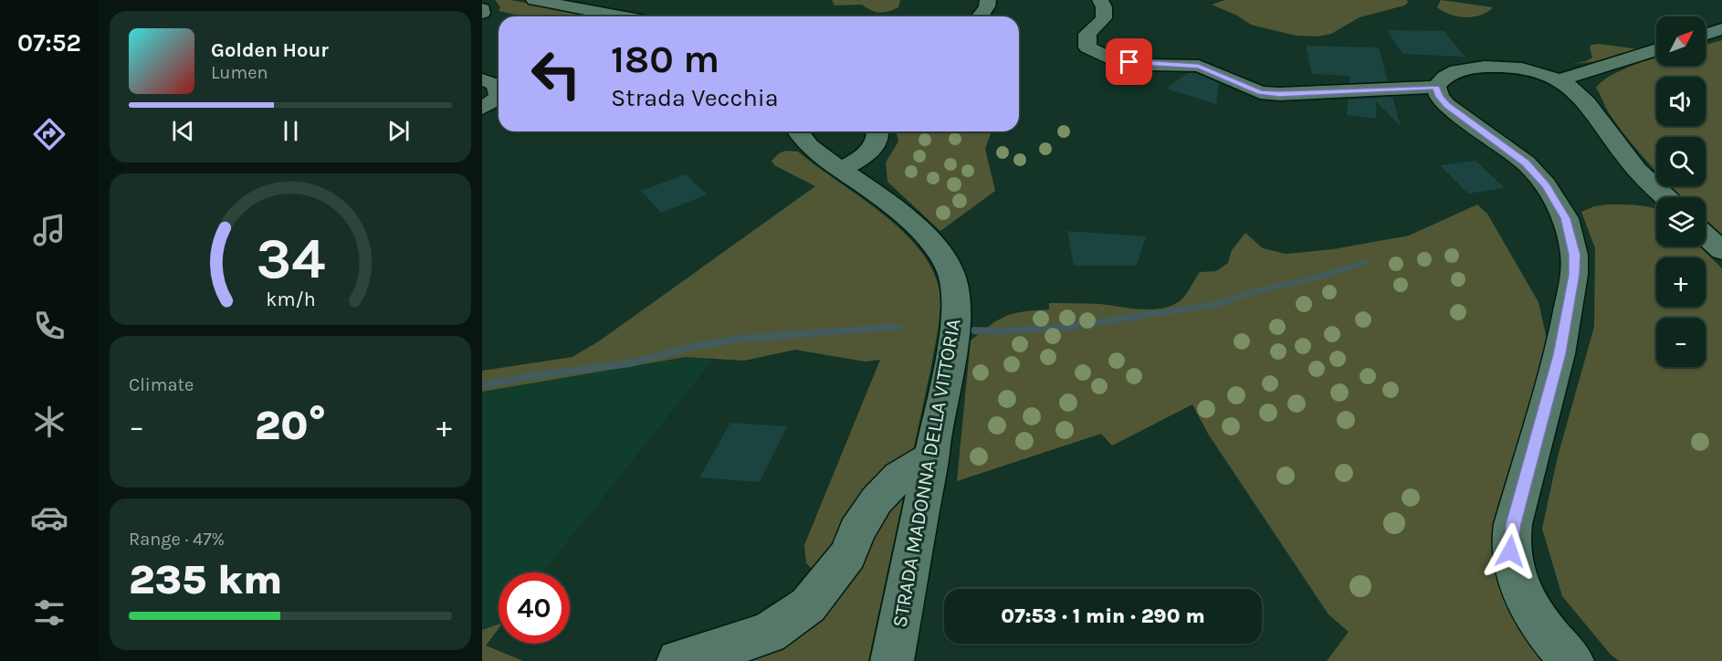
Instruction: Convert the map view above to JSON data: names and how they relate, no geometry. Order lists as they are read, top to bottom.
{
  "streets": {
    "street": ["STRADA MADONNA DELLA VITTORIA"]
  },
  "north": "top right",
  "page": {
    "tabs": "07:52",
    "map_buttons": ["+", "−"],
    "turn": ["180 m", "Strada Vecchia"],
    "song": ["Golden Hour", "Lumen"],
    "tile": [
      "Climate",
      ["Range · 47%", "235 km"]
    ],
    "heat": ["−", "20°", "+"],
    "limit": "40",
    "trip": "07:53 · 1 min · 290 m",
    "gauge": ["34", "km/h"]
  }
}
